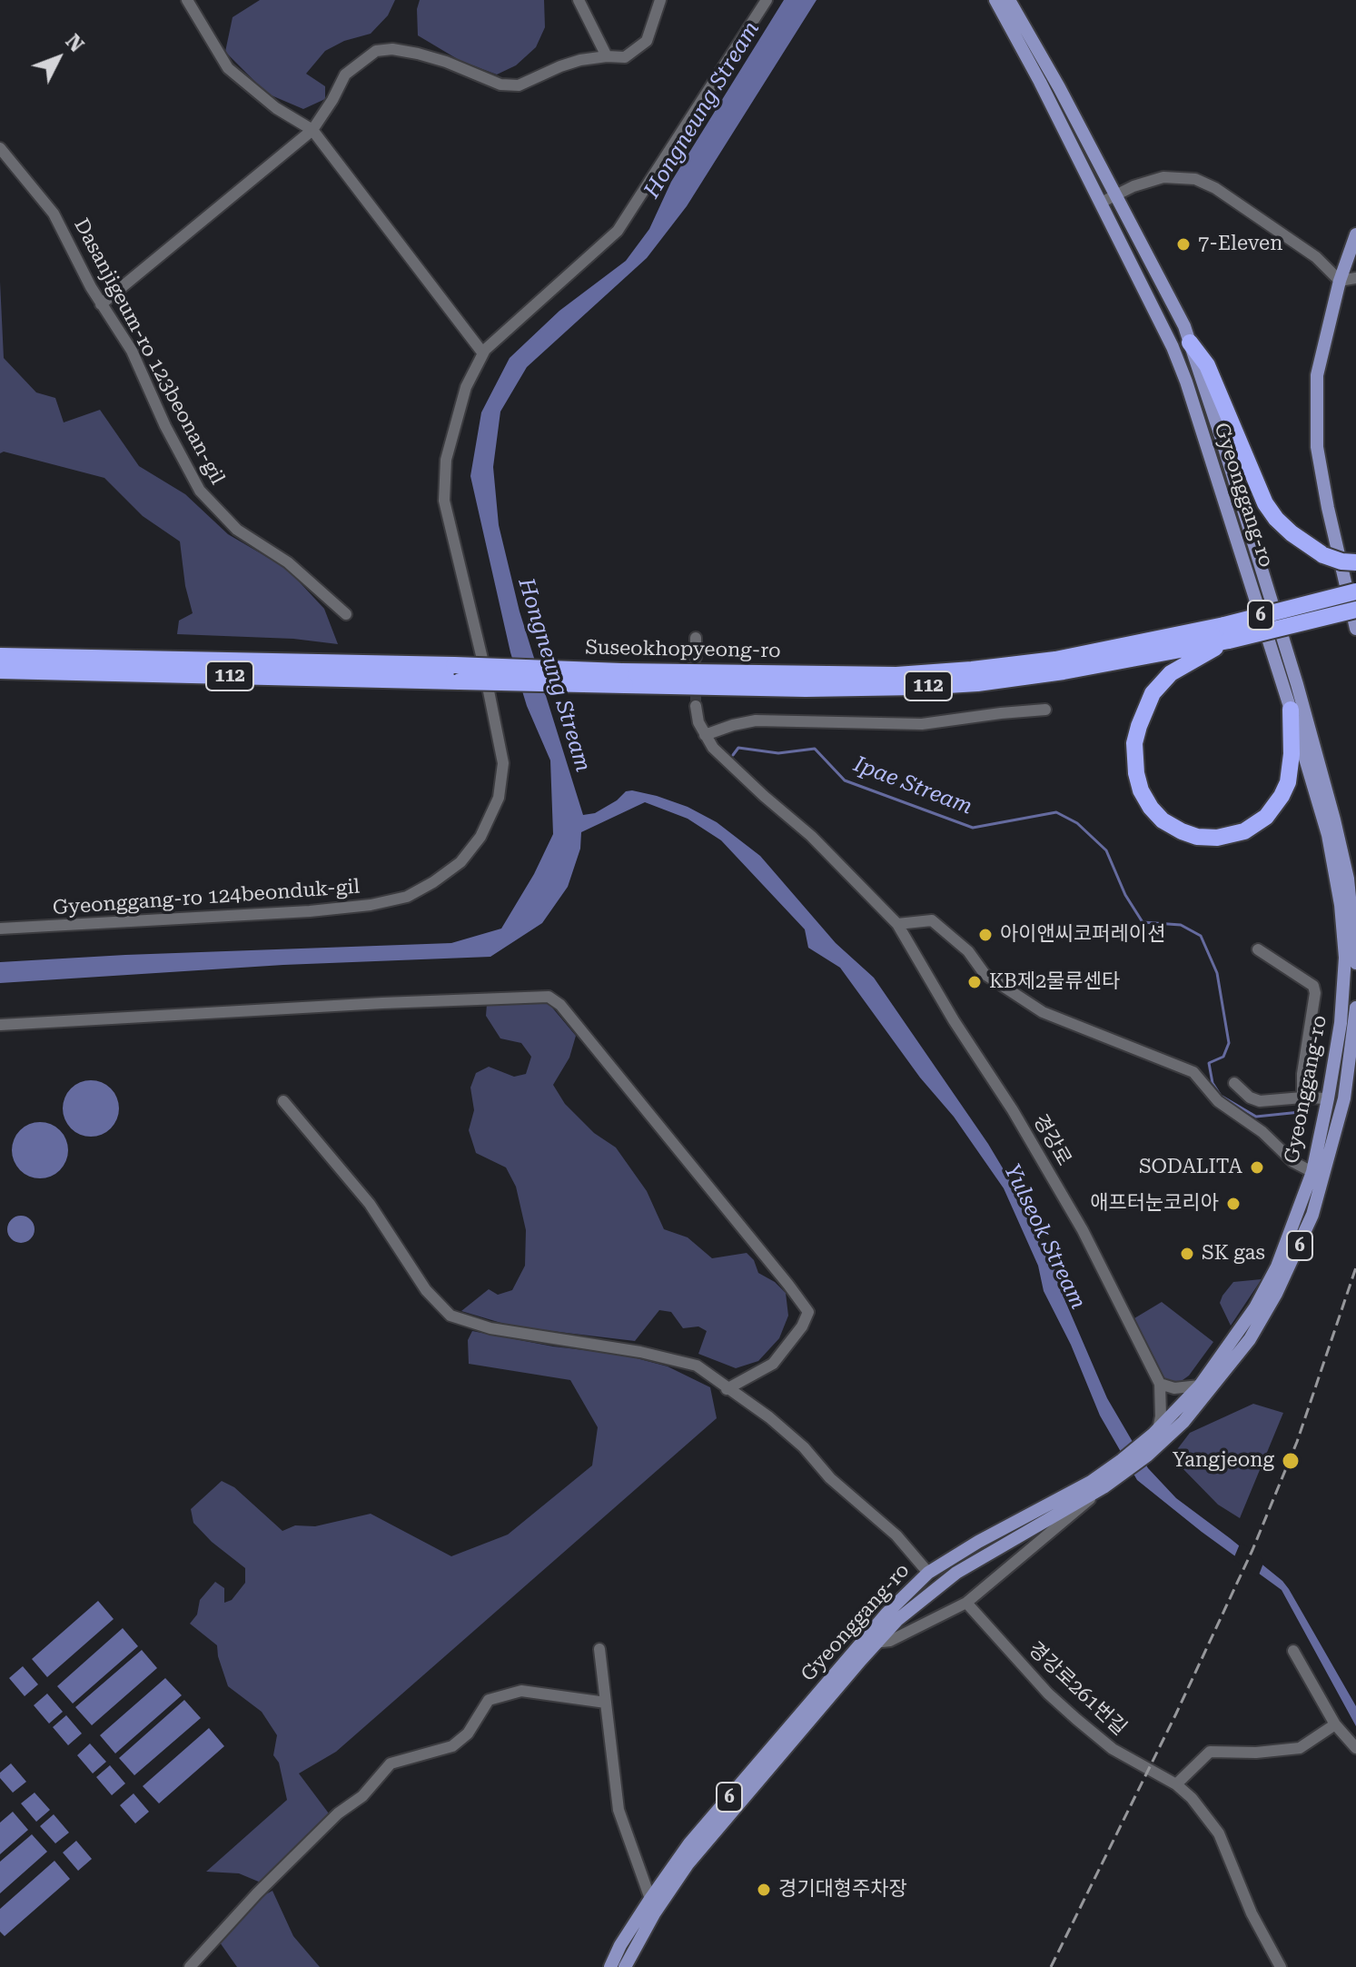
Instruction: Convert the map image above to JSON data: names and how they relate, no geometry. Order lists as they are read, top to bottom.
{
  "streets": {
    "highway": ["Suseokhopyeong-ro", "112"],
    "main road": ["Gyeonggang-ro", "6"],
    "street": [
      "Dasanjigeum-ro 123beonan-gil",
      "Gyeonggang-ro 124beonduk-gil",
      "경강로",
      "경강로261번길"
    ]
  },
  "crossings": [
    ["Gyeonggang-ro", "경강로"]
  ],
  "water": ["Hongneung Stream", "Ipae Stream", "Yulseok Stream"],
  "places": [
    "7-Eleven",
    "아이앤씨코퍼레이션",
    "KB제2물류센타",
    "SODALITA",
    "애프터눈코리아",
    "SK gas",
    "Yangjeong",
    "경기대형주차장"
  ],
  "north": "top right"
}
